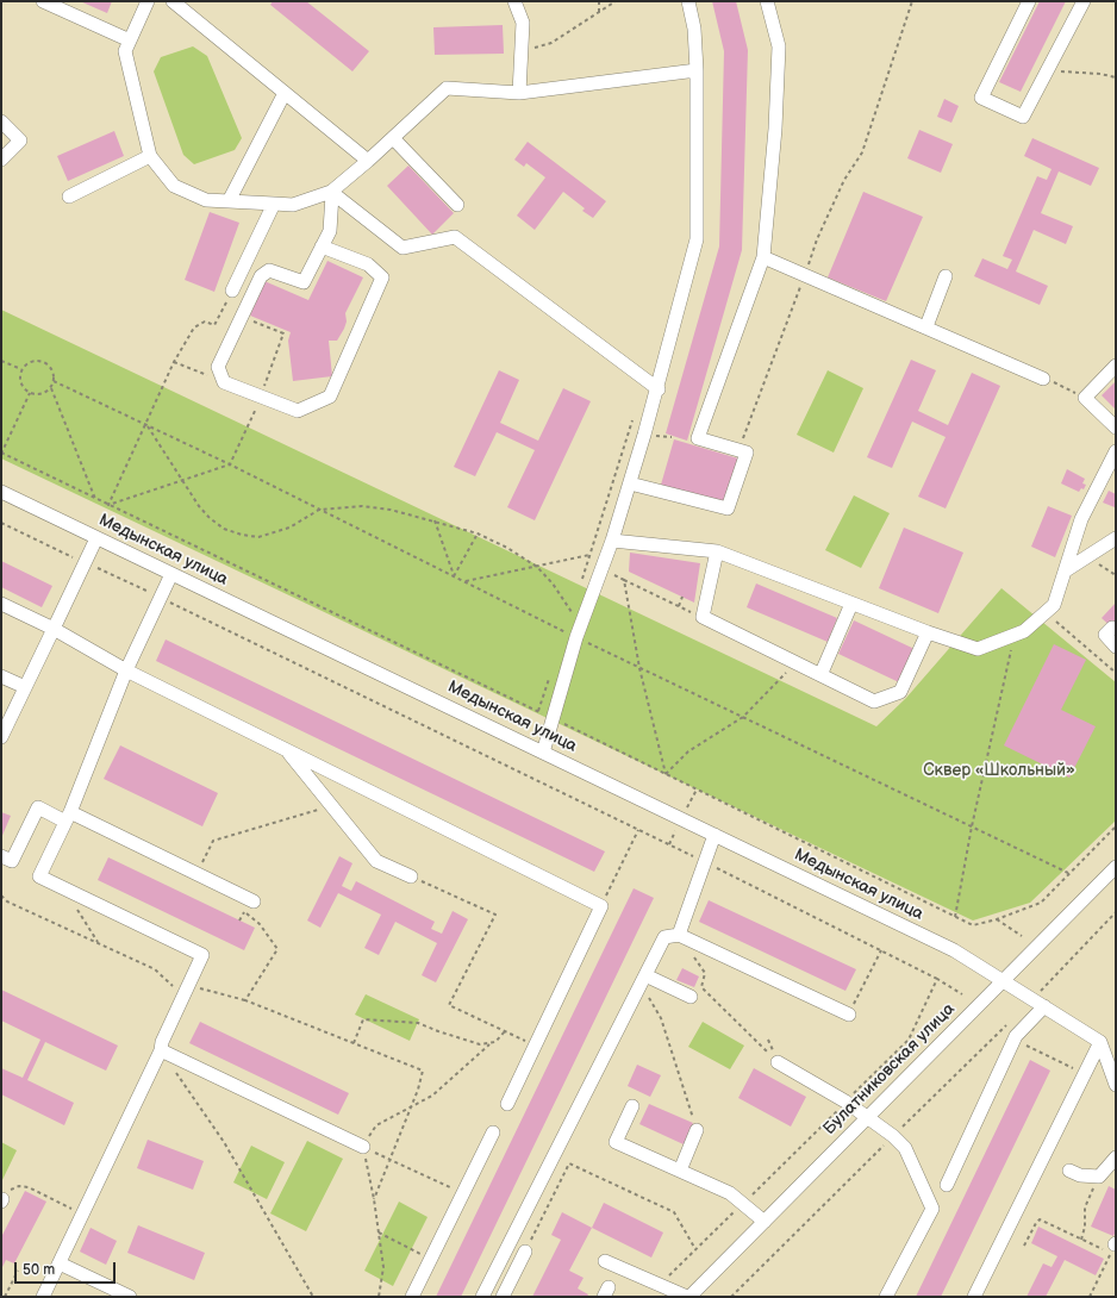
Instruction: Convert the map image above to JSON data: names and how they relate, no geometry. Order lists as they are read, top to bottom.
{
  "streets": {
    "street": ["Медынская улица", "Булатниковская улица"]
  },
  "crossings": [
    ["Медынская улица", "Булатниковская улица"]
  ],
  "parks": ["Сквер «Школьный»"],
  "scale_bar": "50 m"
}
